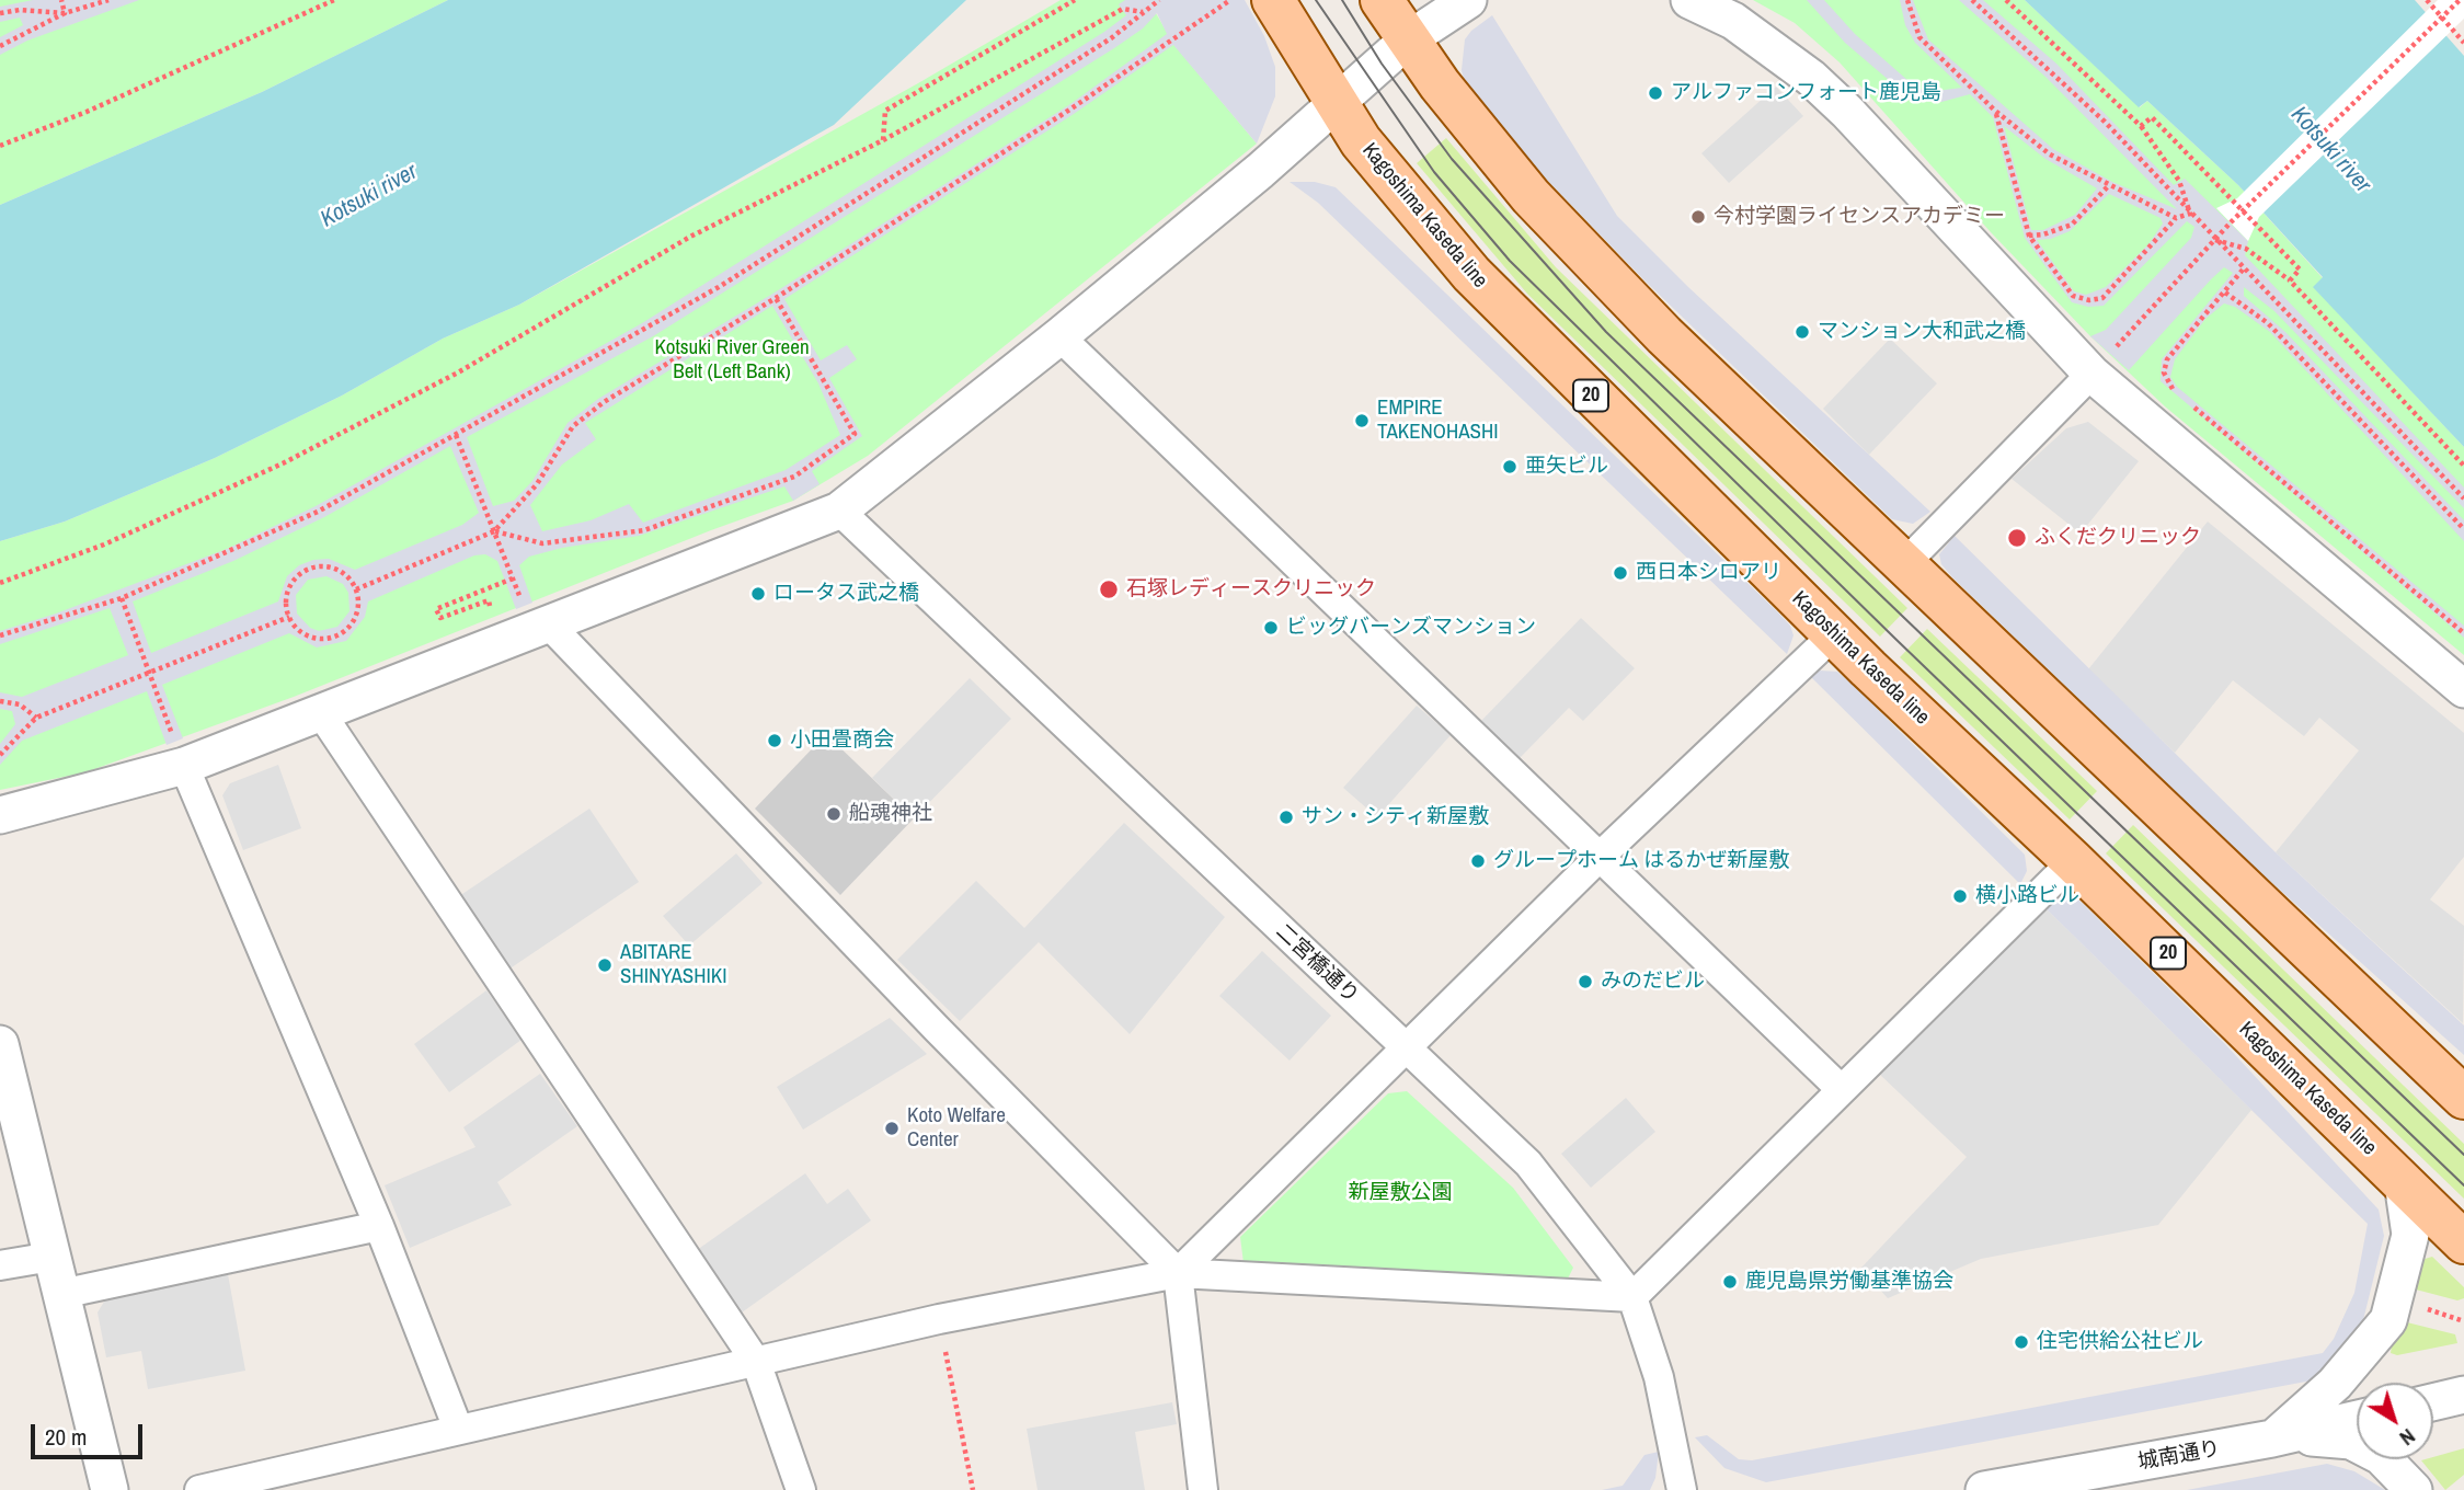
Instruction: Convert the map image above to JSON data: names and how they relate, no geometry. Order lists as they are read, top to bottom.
{
  "streets": {
    "main road": ["Kagoshima Kaseda line", "20"],
    "street": ["二宮橋通り", "城南通り"]
  },
  "water": ["Kotsuki river"],
  "parks": ["Kotsuki River Green Belt (Left Bank)", "新屋敷公園"],
  "places": [
    "アルファコンフォート鹿児島",
    "今村学園ライセンスアカデミー",
    "マンション大和武之橋",
    "EMPIRE TAKENOHASHI",
    "亜矢ビル",
    "ふくだクリニック",
    "西日本シロアリ",
    "石塚レディースクリニック",
    "ロータス武之橋",
    "ビッグバーンズマンション",
    "小田畳商会",
    "船魂神社",
    "サン・シティ新屋敷",
    "グループホーム はるかぜ新屋敷",
    "横小路ビル",
    "ABITARE SHINYASHIKI",
    "みのだビル",
    "Koto Welfare Center",
    "鹿児島県労働基準協会",
    "住宅供給公社ビル"
  ],
  "scale_bar": "20 m",
  "north": "bottom right"
}
